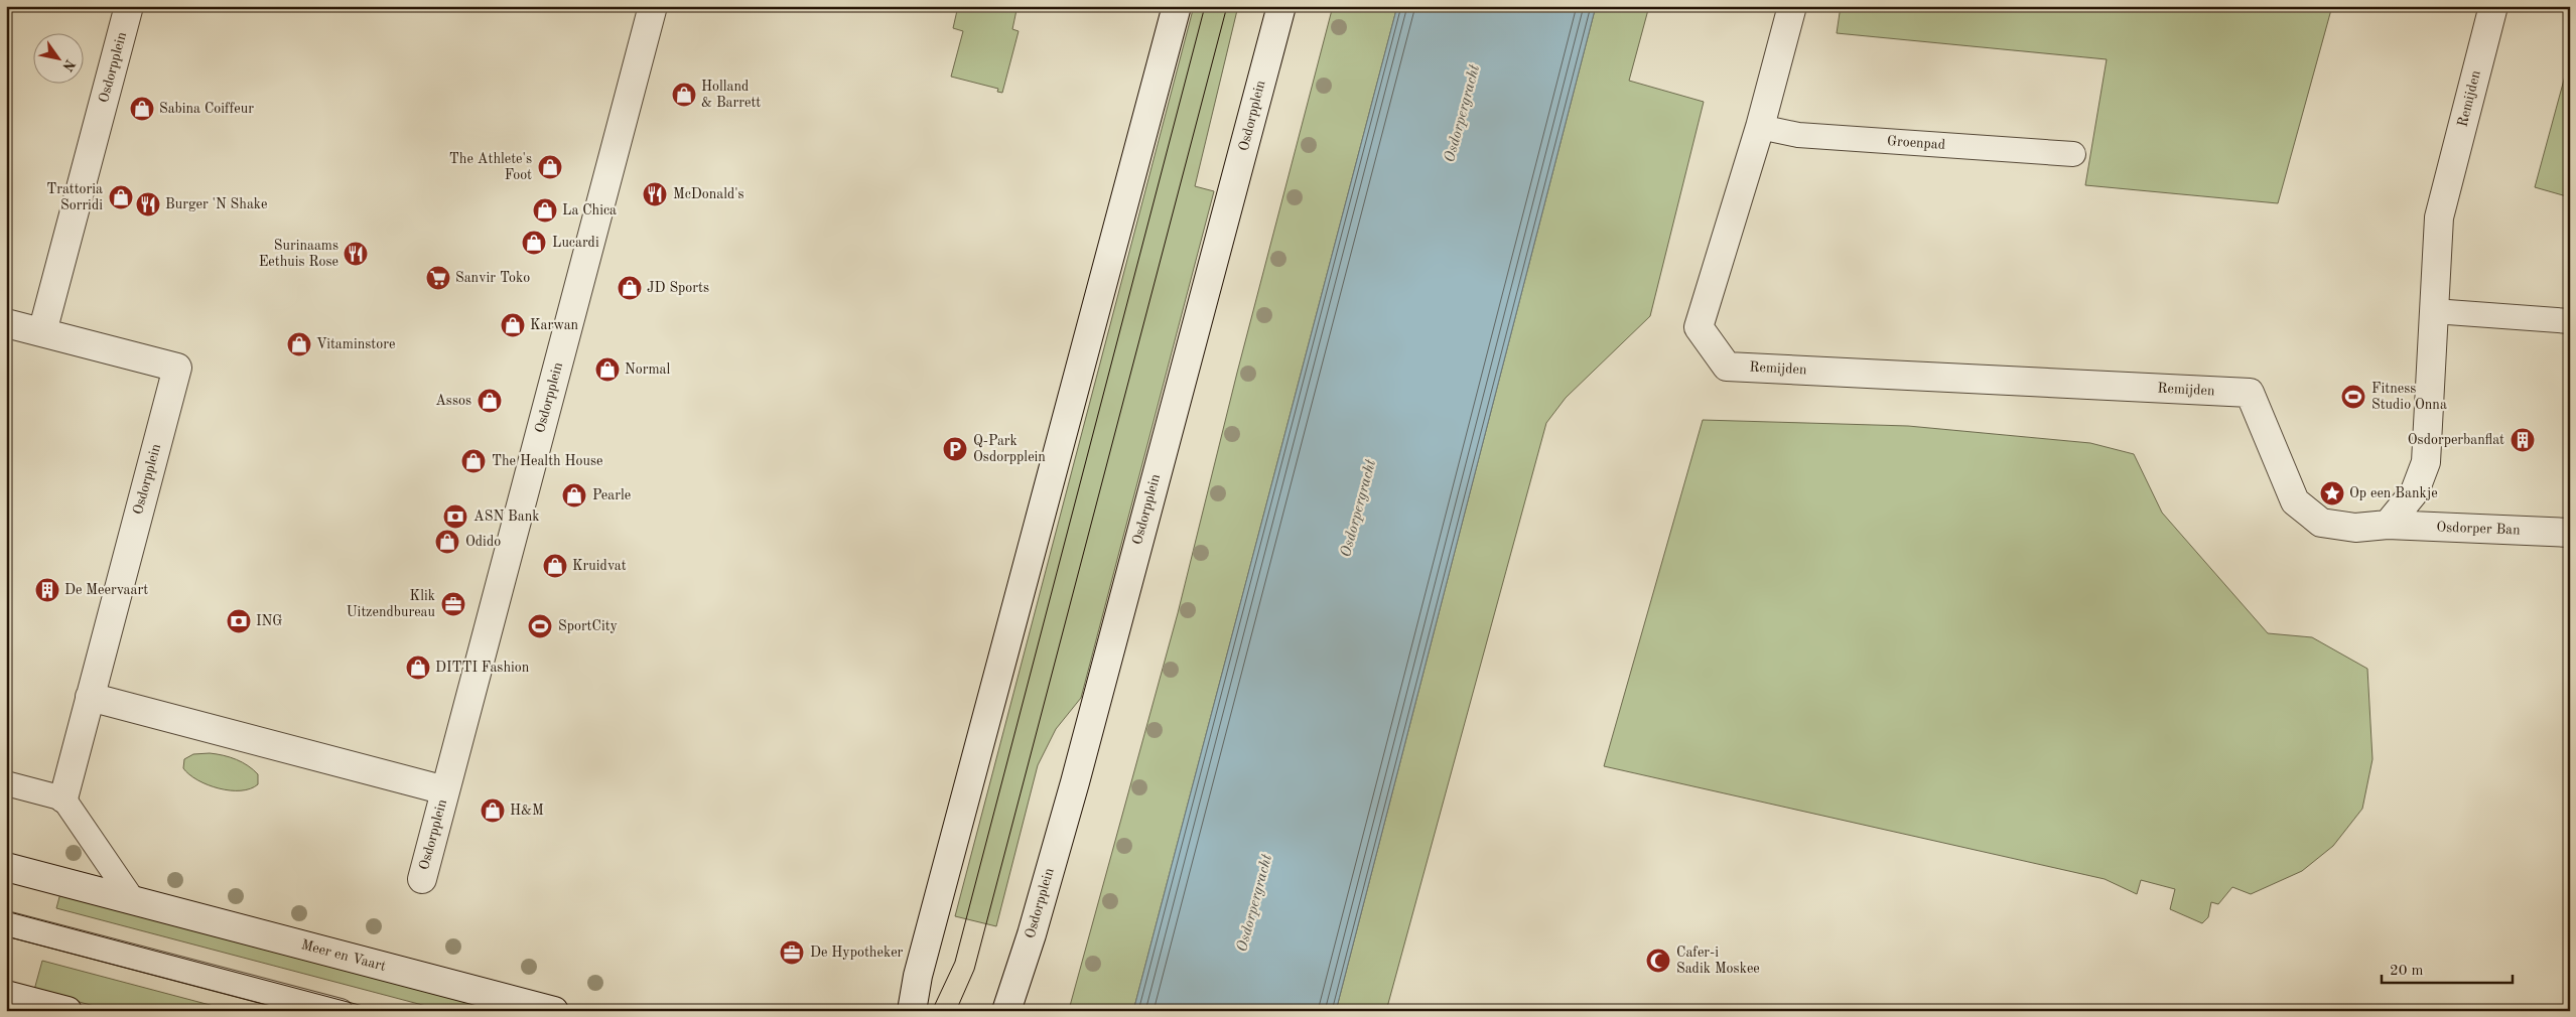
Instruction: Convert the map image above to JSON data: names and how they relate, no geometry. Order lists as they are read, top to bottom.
{
  "streets": {
    "street": [
      "Osdorpplein",
      "Remijden",
      "Osdorper Ban",
      "Meer en Vaart"
    ],
    "lane": ["Groenpad"]
  },
  "crossings": [
    ["Remijden", "Groenpad"],
    ["Remijden", "Osdorper Ban"]
  ],
  "water": ["Osdorpergracht"],
  "places": {
    "shop": [
      "Holland & Barrett",
      "Sabina Coiffeur",
      "The Athlete's Foot",
      "Trattoria Sorridi",
      "La Chica",
      "Lucardi",
      "JD Sports",
      "Karwan",
      "Vitaminstore",
      "Normal",
      "Assos",
      "The Health House",
      "Pearle",
      "Odido",
      "Kruidvat",
      "DITTI Fashion",
      "H&M"
    ],
    "restaurant": ["McDonald's", "Burger 'N Shake", "Surinaams Eethuis Rose"],
    "supermarket": ["Sanvir Toko"],
    "sports": ["Fitness Studio Onna", "SportCity"],
    "building": ["Osdorperbanflat", "De Meervaart"],
    "parking": ["Q-Park Osdorpplein"],
    "place": ["Op een Bankje"],
    "bank": ["ASN Bank", "ING"],
    "office": ["Klik Uitzendbureau", "De Hypotheker"],
    "mosque": ["Cafer-i Sadik Moskee"]
  },
  "scale_bar": "20 m",
  "north": "bottom right"
}
